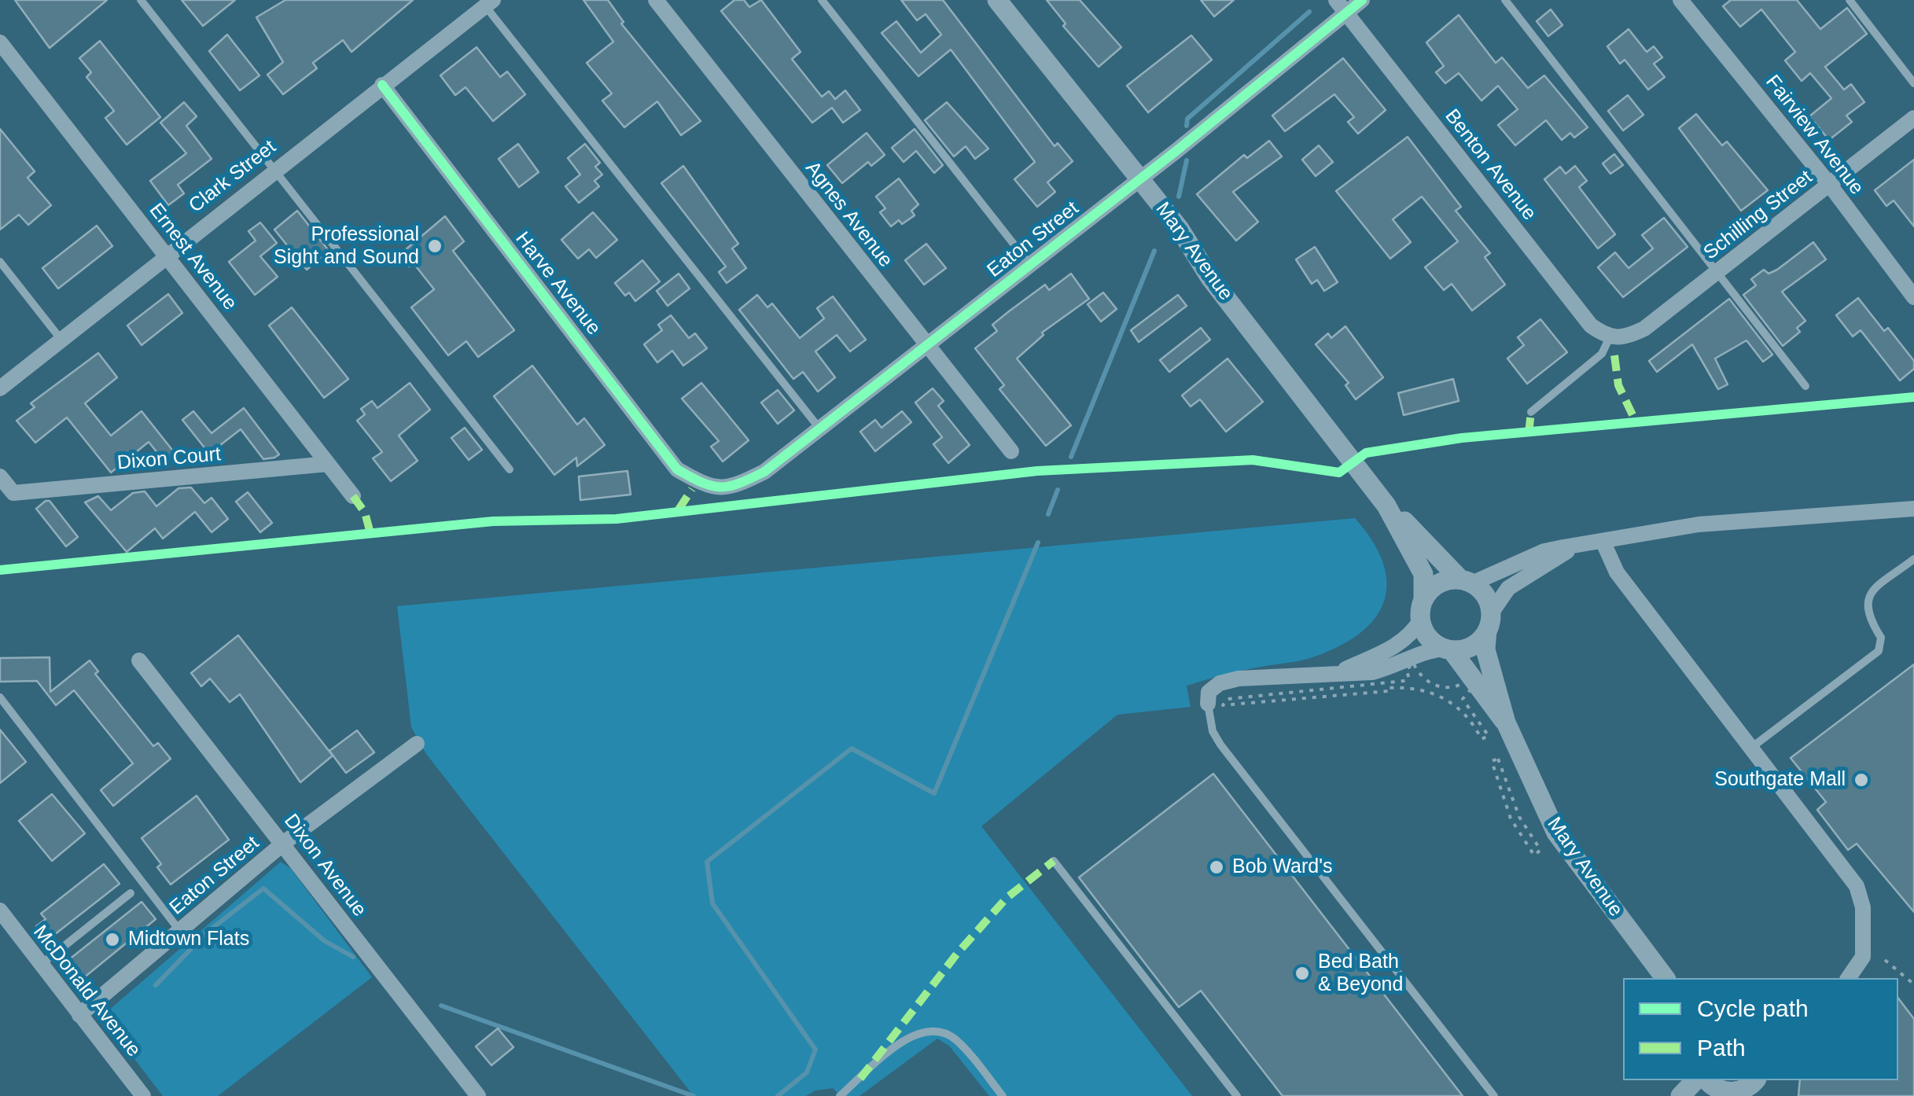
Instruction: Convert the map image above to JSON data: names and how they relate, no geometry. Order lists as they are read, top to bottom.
{
  "streets": {
    "street": [
      "Fairview Avenue",
      "Benton Avenue",
      "Clark Street",
      "Agnes Avenue",
      "Schilling Street",
      "Eaton Street",
      "Mary Avenue",
      "Ernest Avenue",
      "Harve Avenue",
      "Dixon Court",
      "Dixon Avenue",
      "McDonald Avenue"
    ]
  },
  "crossings": [
    ["Fairview Avenue", "Schilling Street"],
    ["Benton Avenue", "Schilling Street"],
    ["Benton Avenue", "Eaton Street"],
    ["Clark Street", "Ernest Avenue"],
    ["Clark Street", "Harve Avenue"],
    ["Agnes Avenue", "Eaton Street"],
    ["Eaton Street", "Mary Avenue"],
    ["Eaton Street", "Harve Avenue"],
    ["Eaton Street", "Dixon Avenue"],
    ["Eaton Street", "McDonald Avenue"],
    ["Ernest Avenue", "Dixon Court"]
  ],
  "places": [
    "Professional Sight and Sound",
    "Southgate Mall",
    "Bob Ward's",
    "Midtown Flats",
    "Bed Bath & Beyond"
  ],
  "legend": ["Cycle path", "Path"]
}
